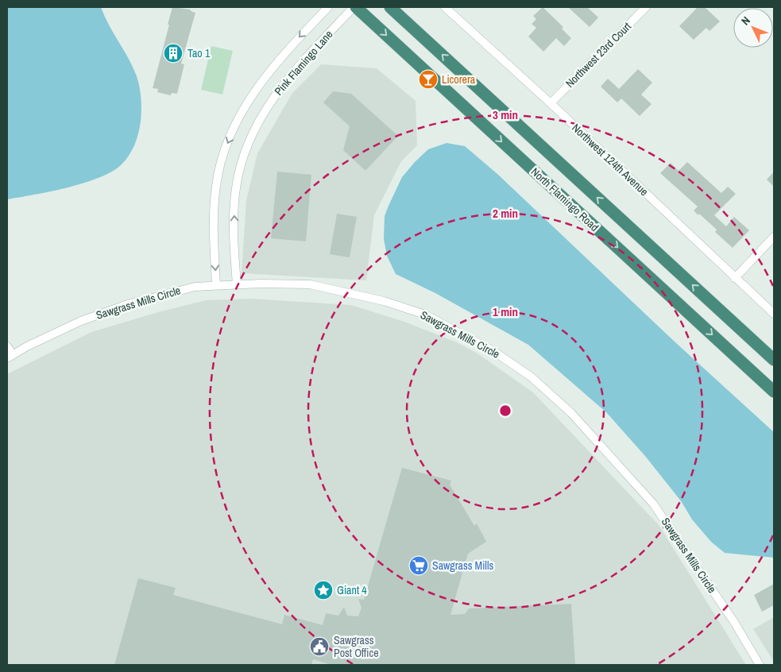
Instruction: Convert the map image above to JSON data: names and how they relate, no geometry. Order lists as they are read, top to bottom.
{
  "streets": {
    "highway": ["North Flamingo Road"],
    "street": [
      "Northwest 23rd Court",
      "Pink Flamingo Lane",
      "Northwest 124th Avenue",
      "Sawgrass Mills Circle"
    ]
  },
  "crossings": [
    ["Northwest 23rd Court", "Northwest 124th Avenue"],
    ["Pink Flamingo Lane", "North Flamingo Road"],
    ["Pink Flamingo Lane", "Sawgrass Mills Circle"]
  ],
  "places": {
    "building": ["Tao 1"],
    "bar": ["Licorera"],
    "supermarket": ["Sawgrass Mills"],
    "place": ["Giant 4"],
    "public building": ["Sawgrass Post Office"]
  },
  "north": "top left",
  "rings": ["3 min", "2 min", "1 min"]
}
